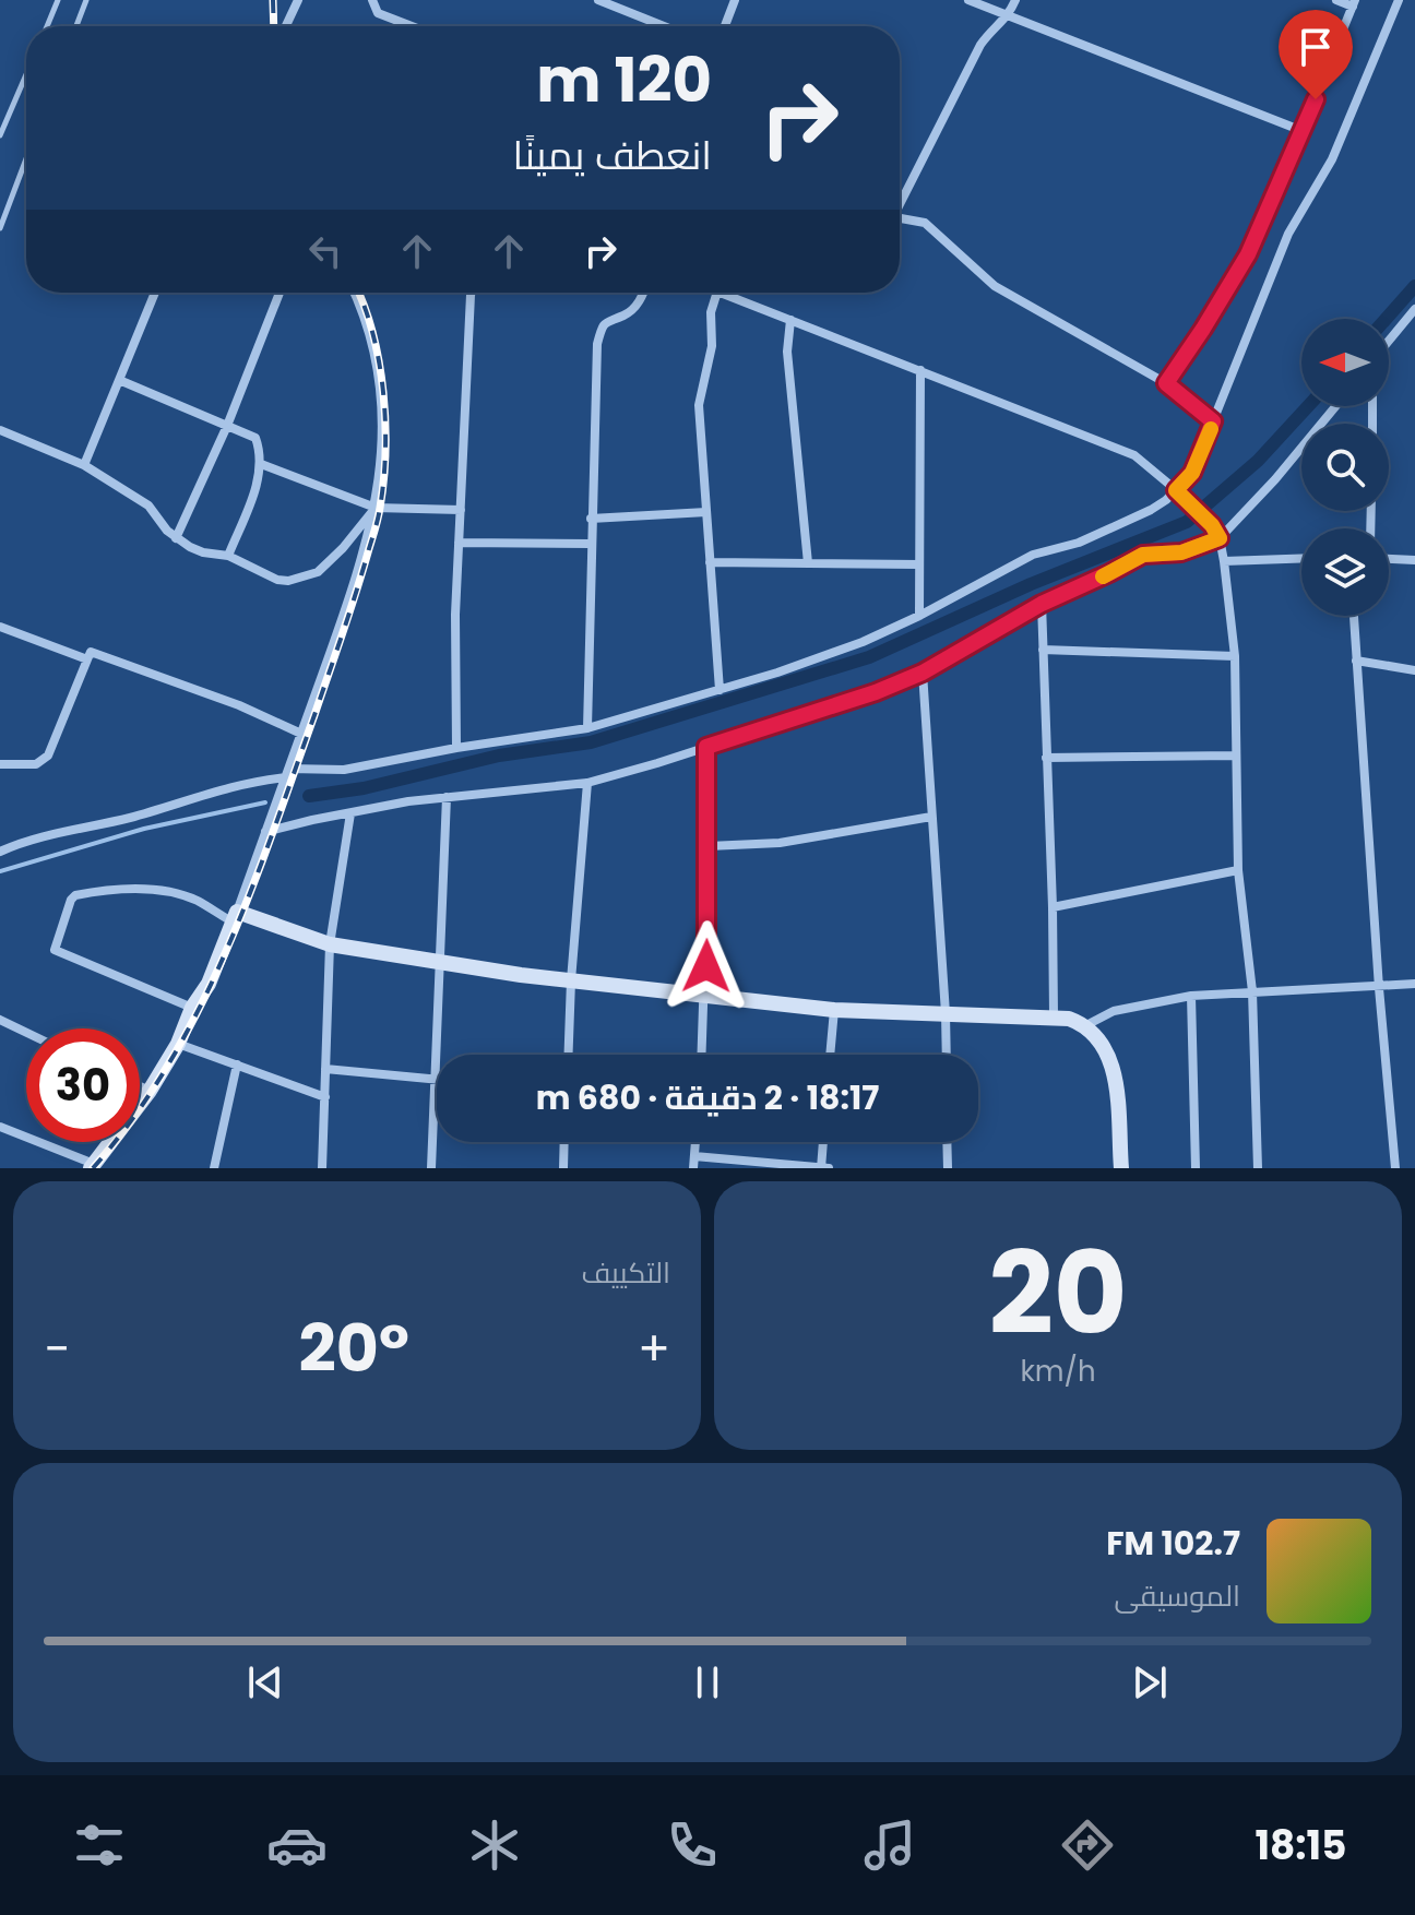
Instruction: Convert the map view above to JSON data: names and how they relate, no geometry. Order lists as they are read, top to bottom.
{
  "north": "left",
  "page": {
    "turn": ["120 m", "انعطف يمينًا"],
    "limit": "30",
    "trip": "18:17 · 2 دقيقة · 680 m",
    "tile": [
      ["20", "km/h"],
      "التكييف"
    ],
    "heat": ["−", "20°", "+"],
    "song": ["102.7 FM", "الموسيقى"],
    "tabs": "18:15"
  }
}
